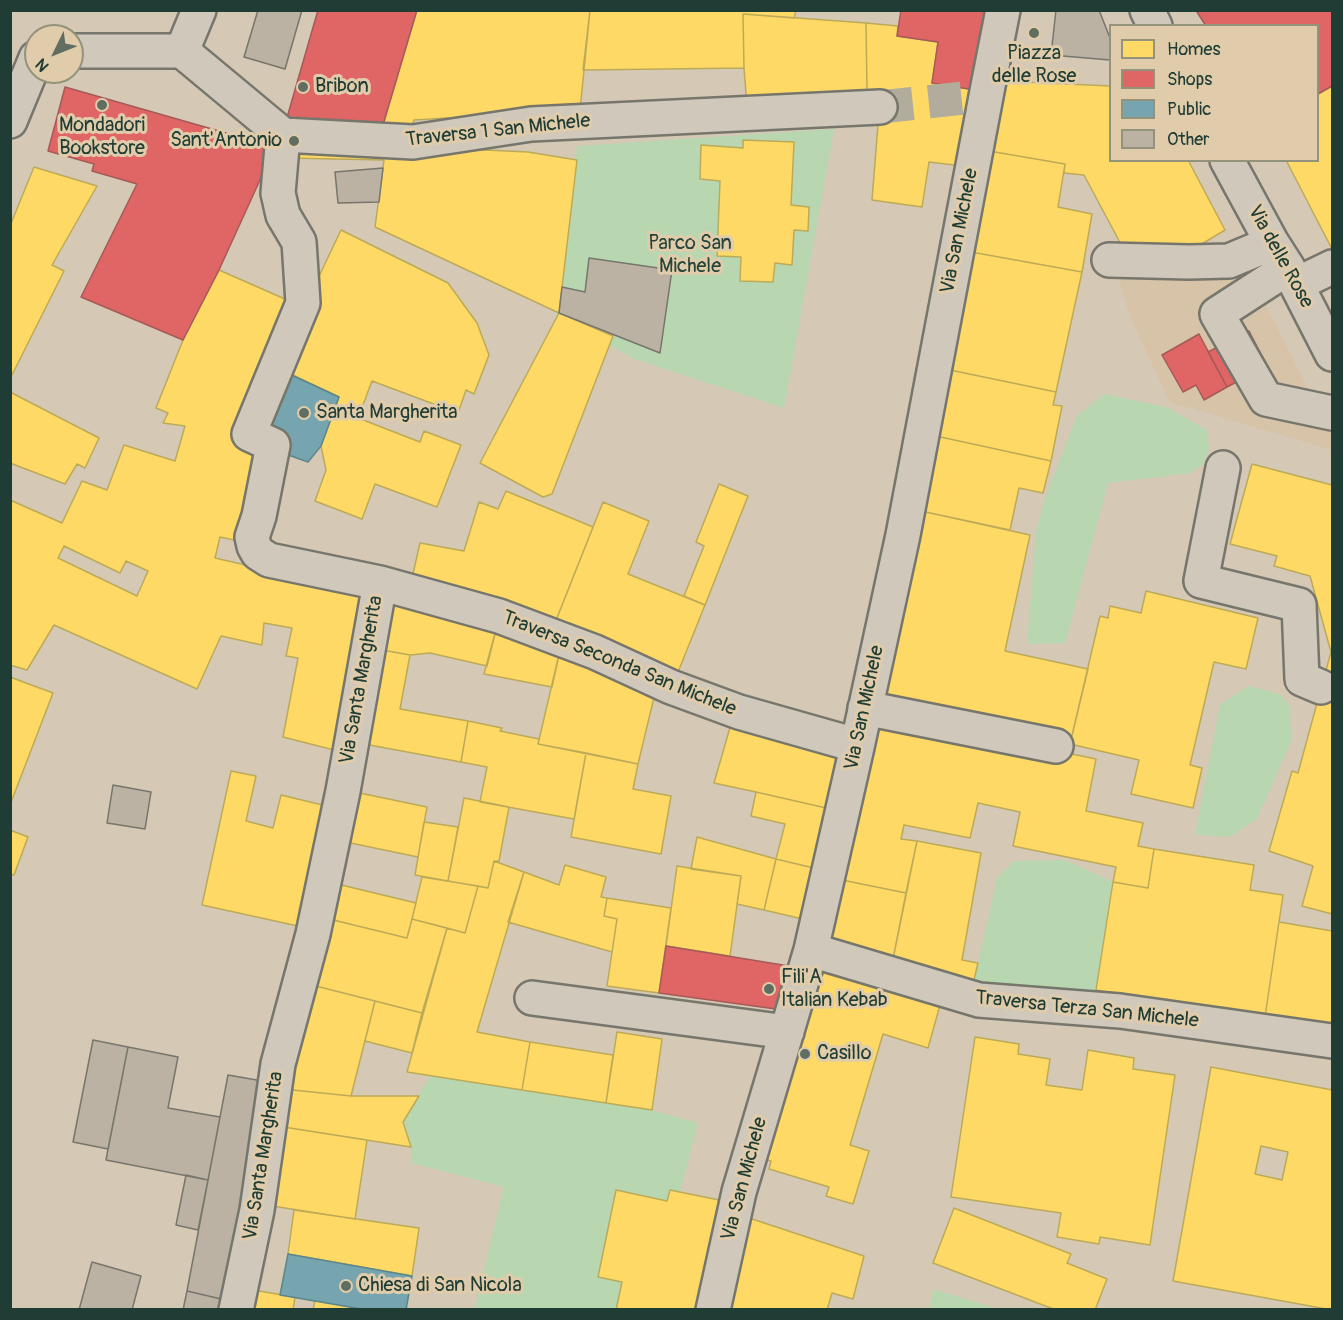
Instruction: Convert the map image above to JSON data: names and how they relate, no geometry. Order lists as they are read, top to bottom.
{
  "streets": {
    "street": [
      "Traversa 1 San Michele",
      "Via San Michele",
      "Via delle Rose",
      "Traversa Seconda San Michele",
      "Via Santa Margherita",
      "Traversa Terza San Michele"
    ]
  },
  "crossings": [
    ["Traversa 1 San Michele", "Via Santa Margherita"],
    ["Via San Michele", "Traversa Seconda San Michele"],
    ["Via San Michele", "Traversa Terza San Michele"],
    ["Traversa Seconda San Michele", "Via Santa Margherita"]
  ],
  "parks": ["Parco San Michele"],
  "places": [
    "Piazza delle Rose",
    "Bribon",
    "Mondadori Bookstore",
    "Sant'Antonio",
    "Santa Margherita",
    "Fili'A Italian Kebab",
    "Casillo",
    "Chiesa di San Nicola"
  ],
  "legend": [
    "Homes",
    "Shops",
    "Public",
    "Other"
  ],
  "north": "bottom left"
}
